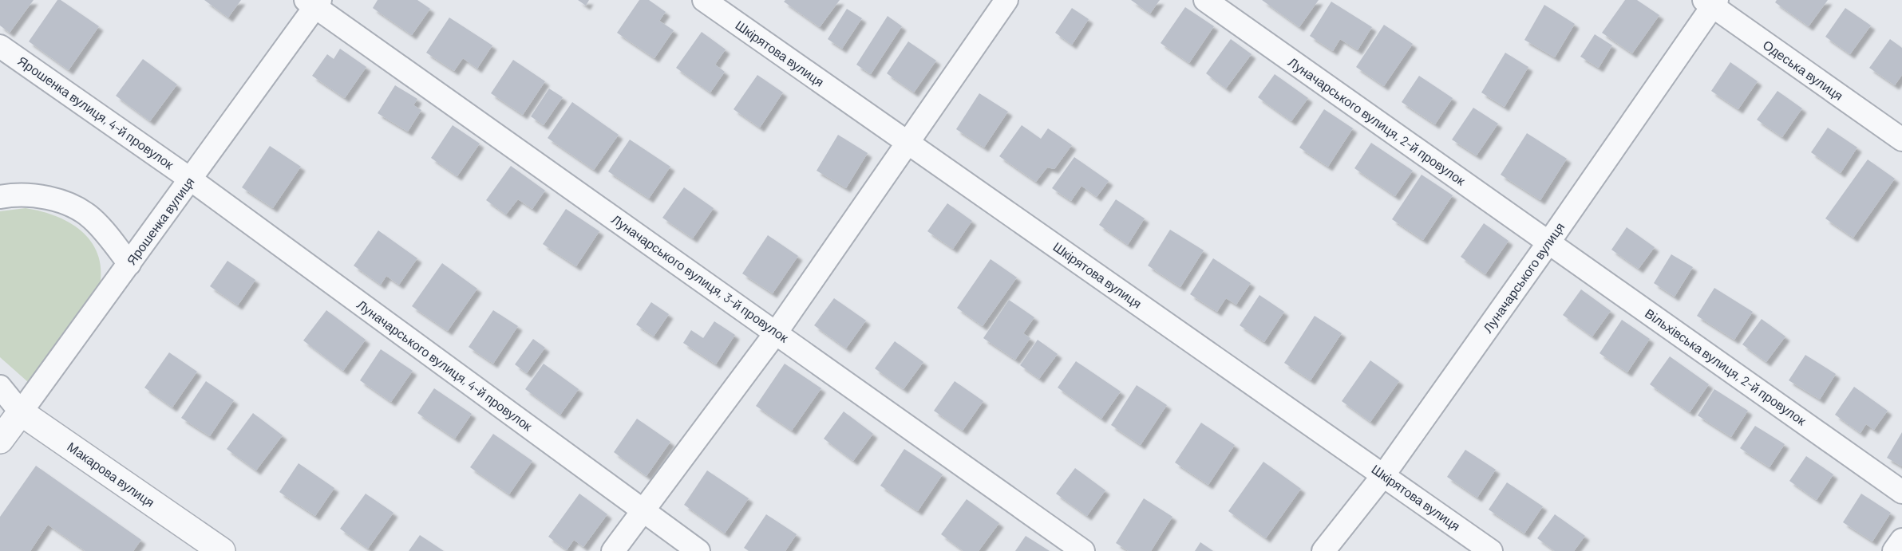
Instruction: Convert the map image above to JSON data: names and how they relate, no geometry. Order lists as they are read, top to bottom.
{
  "streets": {
    "street": [
      "Шкірятова вулиця",
      "Одеська вулиця",
      "Ярошенка вулиця, 4-й провулок",
      "Луначарського вулиця, 2-й провулок",
      "Ярошенка вулиця",
      "Луначарського вулиця",
      "Луначарського вулиця, 3-й провулок",
      "Луначарського вулиця, 4-й провулок",
      "Вільхівська вулиця, 2-й провулок",
      "Макарова вулиця"
    ]
  },
  "crossings": [
    ["Шкірятова вулиця", "Луначарського вулиця"],
    ["Одеська вулиця", "Луначарського вулиця"],
    ["Ярошенка вулиця, 4-й провулок", "Ярошенка вулиця"],
    ["Ярошенка вулиця, 4-й провулок", "Луначарського вулиця, 4-й провулок"],
    ["Луначарського вулиця, 2-й провулок", "Луначарського вулиця"],
    ["Луначарського вулиця, 2-й провулок", "Вільхівська вулиця, 2-й провулок"],
    ["Ярошенка вулиця", "Луначарського вулиця, 3-й провулок"],
    ["Ярошенка вулиця", "Луначарського вулиця, 4-й провулок"],
    ["Ярошенка вулиця", "Макарова вулиця"],
    ["Луначарського вулиця", "Вільхівська вулиця, 2-й провулок"]
  ]
}
